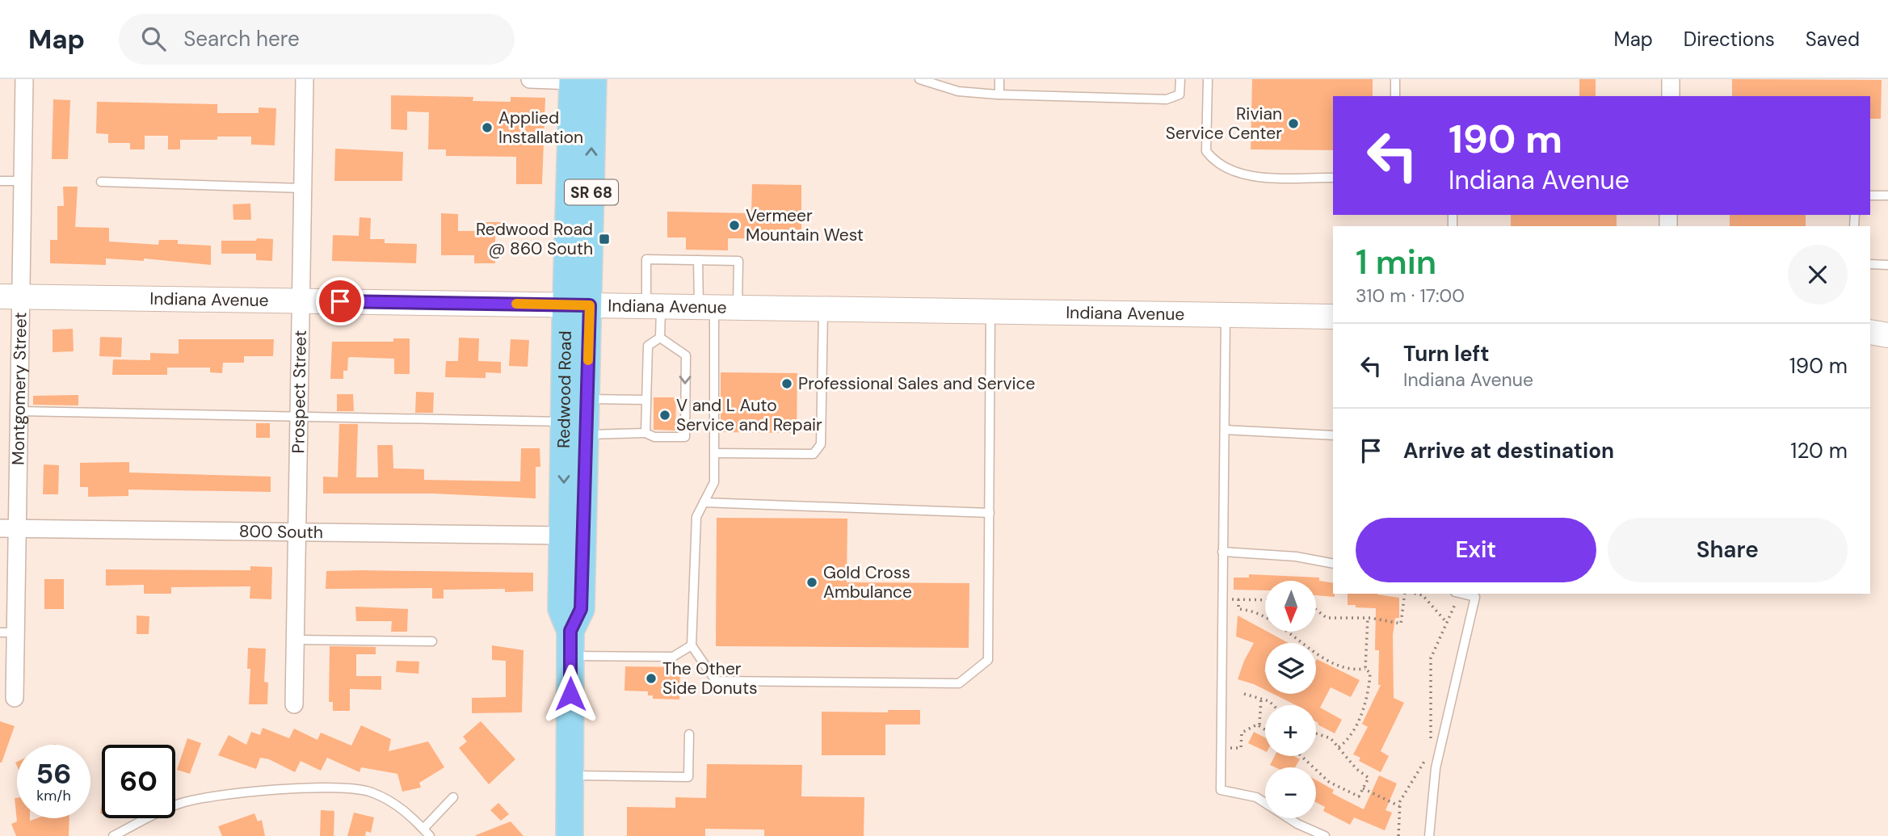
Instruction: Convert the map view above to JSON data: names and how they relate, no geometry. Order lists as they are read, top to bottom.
{
  "streets": {
    "main road": ["SR 68", "Redwood Road"],
    "street": [
      "Indiana Avenue",
      "Montgomery Street",
      "Prospect Street",
      "800 South"
    ]
  },
  "crossings": [
    ["Indiana Avenue", "Montgomery Street"],
    ["Indiana Avenue", "Redwood Road"],
    ["Indiana Avenue", "Prospect Street"],
    ["Montgomery Street", "800 South"],
    ["Redwood Road", "800 South"],
    ["Prospect Street", "800 South"]
  ],
  "places": {
    "other": [
      "Rivian Service Center",
      "Applied Installation",
      "Vermeer Mountain West",
      "Professional Sales and Service",
      "V and L Auto Service and Repair",
      "Gold Cross Ambulance",
      "The Other Side Donuts"
    ],
    "transit": ["Redwood Road @ 860 South"]
  },
  "north": "bottom",
  "page": {
    "header": "Map",
    "search": "Search here",
    "nav": ["Map", "Directions", "Saved"],
    "turn": ["190 m", "Indiana Avenue"],
    "heading": ["1 min", "310 m · 17:00"],
    "list": [
      {
        "name": "Turn left",
        "note": "Indiana Avenue",
        "value": "190 m"
      },
      {
        "name": "Arrive at destination",
        "value": "120 m"
      }
    ],
    "buttons": ["Exit", "Share"],
    "map_buttons": ["+", "−"],
    "speed": "56 km/h",
    "limit": "60"
  }
}
